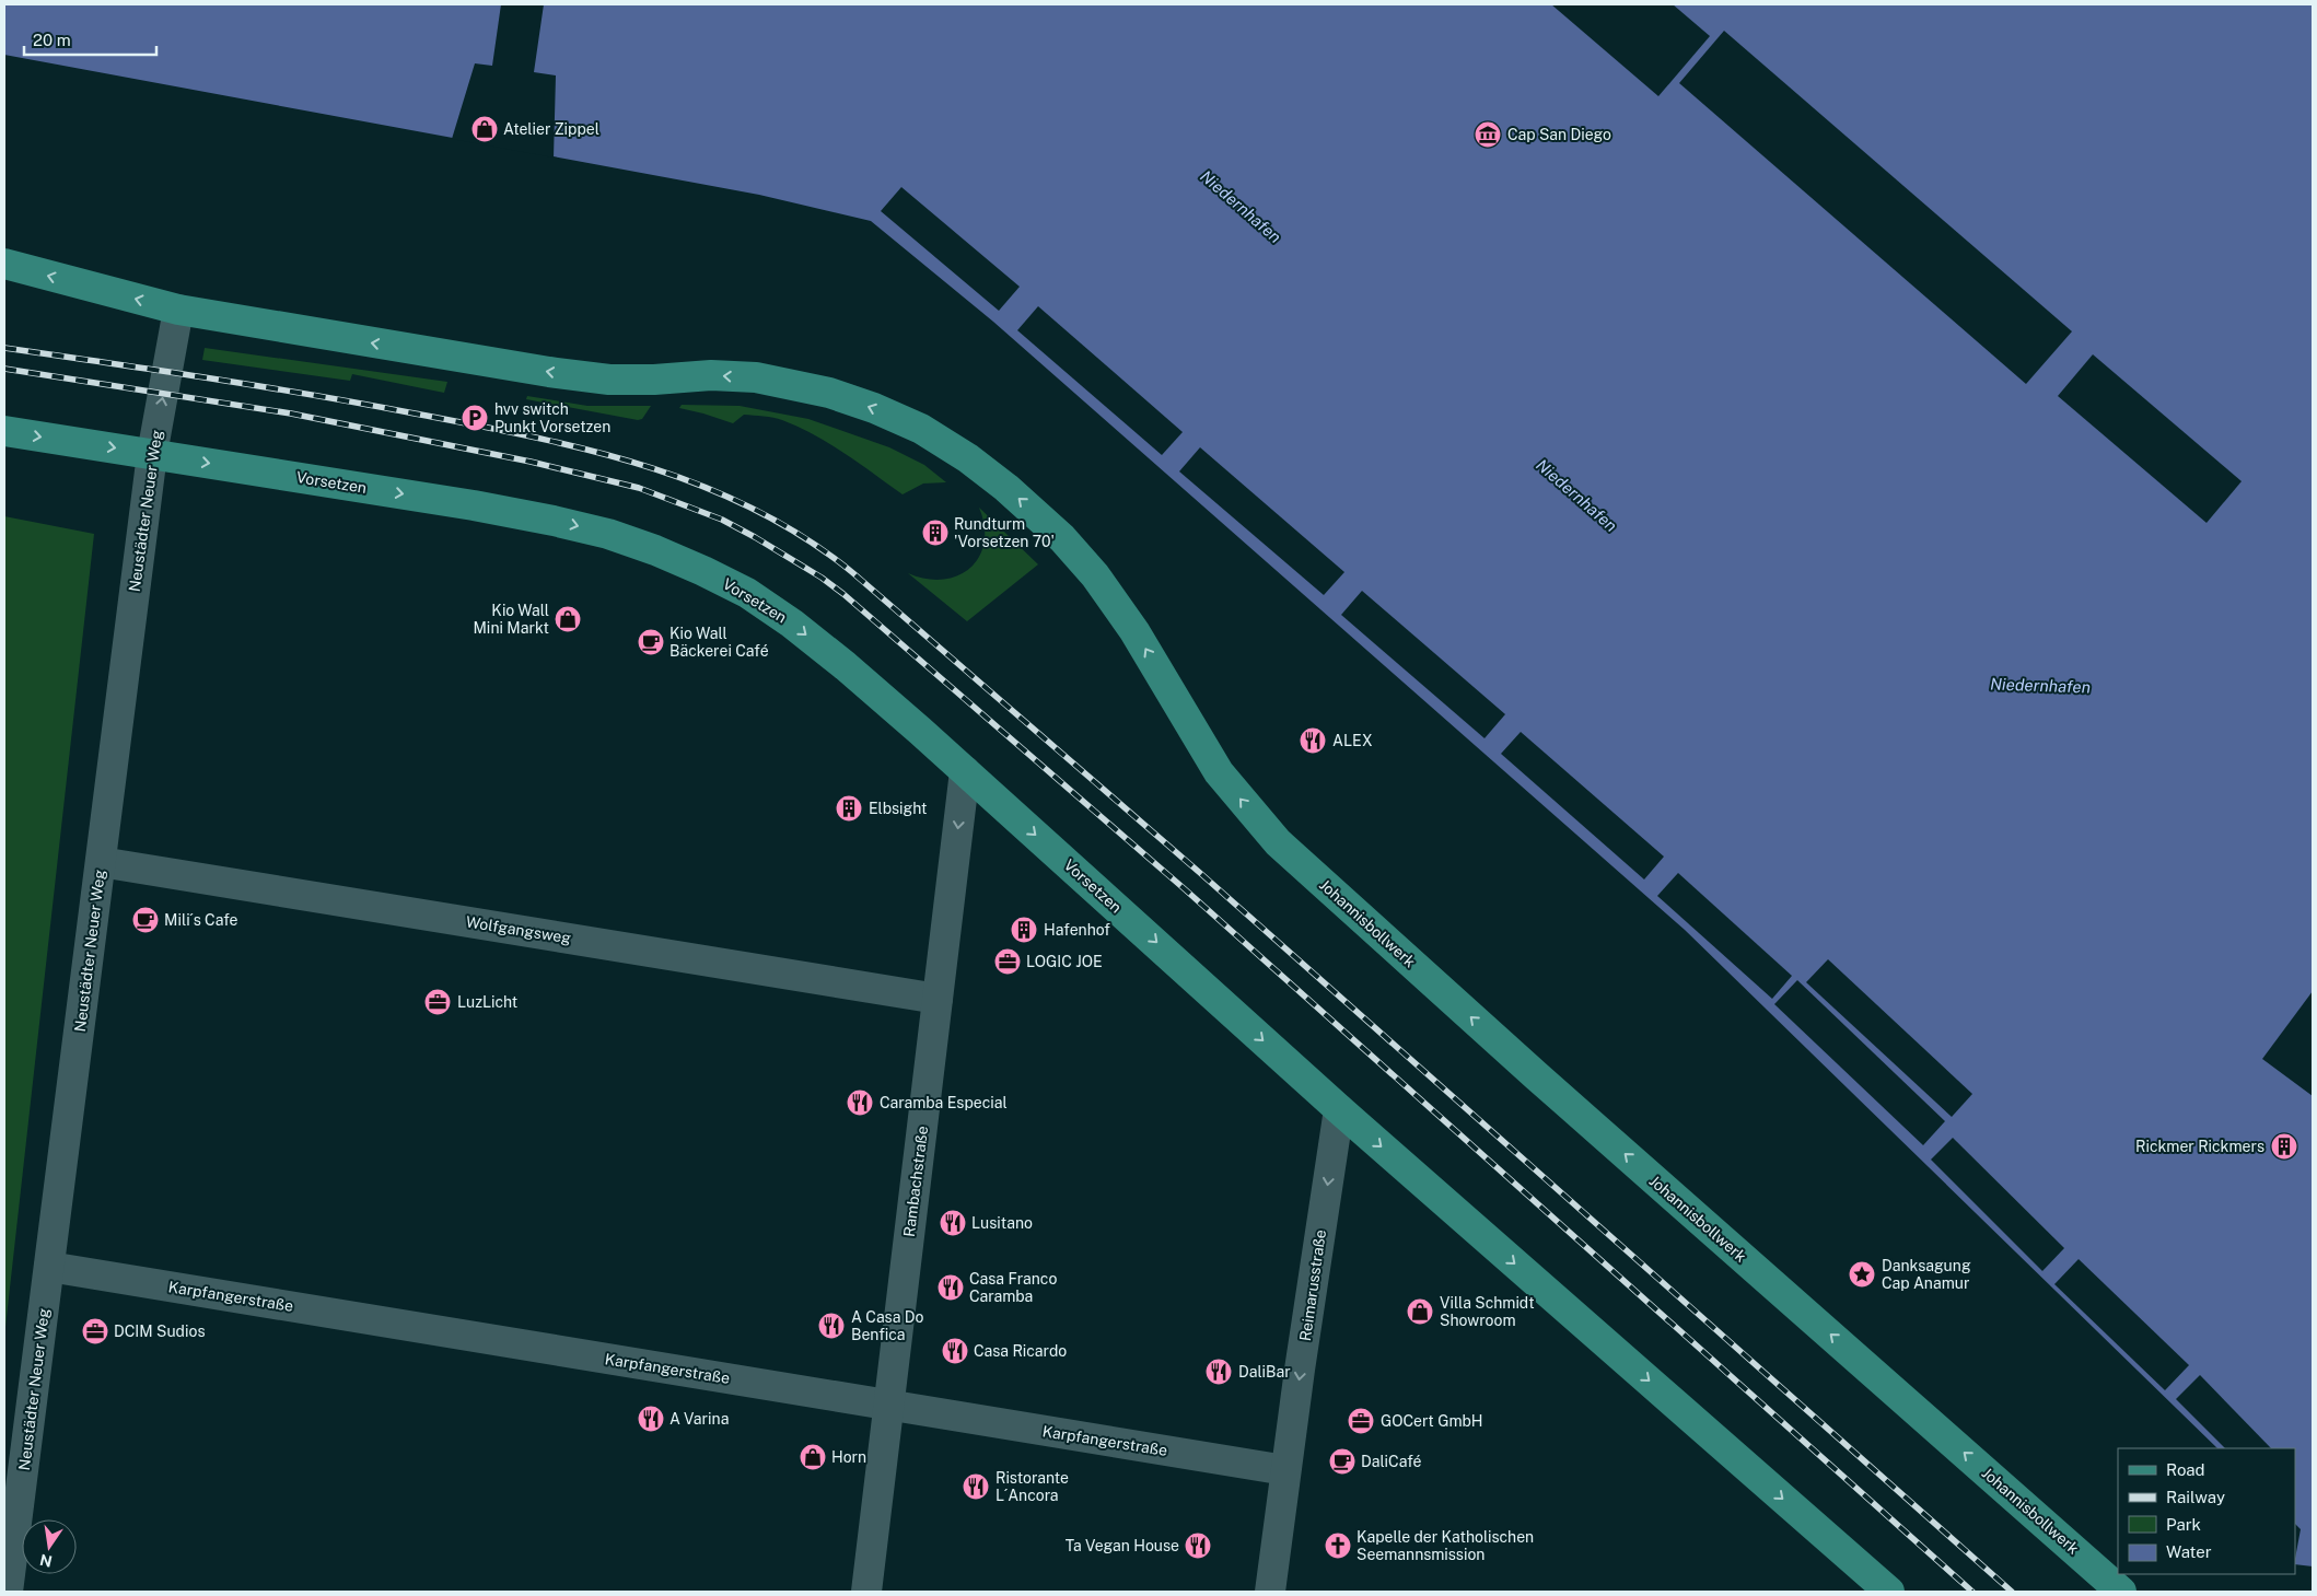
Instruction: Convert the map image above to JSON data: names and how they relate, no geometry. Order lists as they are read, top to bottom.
{
  "streets": {
    "main road": ["Vorsetzen", "Johannisbollwerk"],
    "street": [
      "Neustädter Neuer Weg",
      "Wolfgangsweg",
      "Rambachstraße",
      "Reimarusstraße",
      "Karpfangerstraße"
    ]
  },
  "crossings": [
    ["Vorsetzen", "Neustädter Neuer Weg"],
    ["Vorsetzen", "Rambachstraße"],
    ["Vorsetzen", "Reimarusstraße"],
    ["Neustädter Neuer Weg", "Johannisbollwerk"],
    ["Neustädter Neuer Weg", "Wolfgangsweg"],
    ["Neustädter Neuer Weg", "Karpfangerstraße"],
    ["Wolfgangsweg", "Rambachstraße"],
    ["Rambachstraße", "Karpfangerstraße"],
    ["Reimarusstraße", "Karpfangerstraße"]
  ],
  "one_way": ["Vorsetzen", "Reimarusstraße"],
  "water": ["Niedernhafen"],
  "places": {
    "shop": [
      "Atelier Zippel",
      "Kio Wall Mini Markt",
      "Villa Schmidt Showroom",
      "Horn"
    ],
    "museum": ["Cap San Diego"],
    "parking": ["hvv switch Punkt Vorsetzen"],
    "building": [
      "Rundturm 'Vorsetzen 70'",
      "Elbsight",
      "Hafenhof",
      "Rickmer Rickmers"
    ],
    "cafe": ["Kio Wall Bäckerei Café", "Mili´s Cafe", "DaliCafé"],
    "restaurant": [
      "ALEX",
      "Caramba Especial",
      "Lusitano",
      "Casa Franco Caramba",
      "A Casa Do Benfica",
      "Casa Ricardo",
      "DaliBar",
      "A Varina",
      "Ristorante L´Ancora",
      "Ta Vegan House"
    ],
    "office": [
      "LOGIC JOE",
      "LuzLicht",
      "DCIM Sudios",
      "GOCert GmbH"
    ],
    "place": ["Danksagung Cap Anamur"],
    "church": ["Kapelle der Katholischen Seemannsmission"]
  },
  "legend": [
    "Road",
    "Railway",
    "Park",
    "Water"
  ],
  "scale_bar": "20 m",
  "north": "bottom"
}
